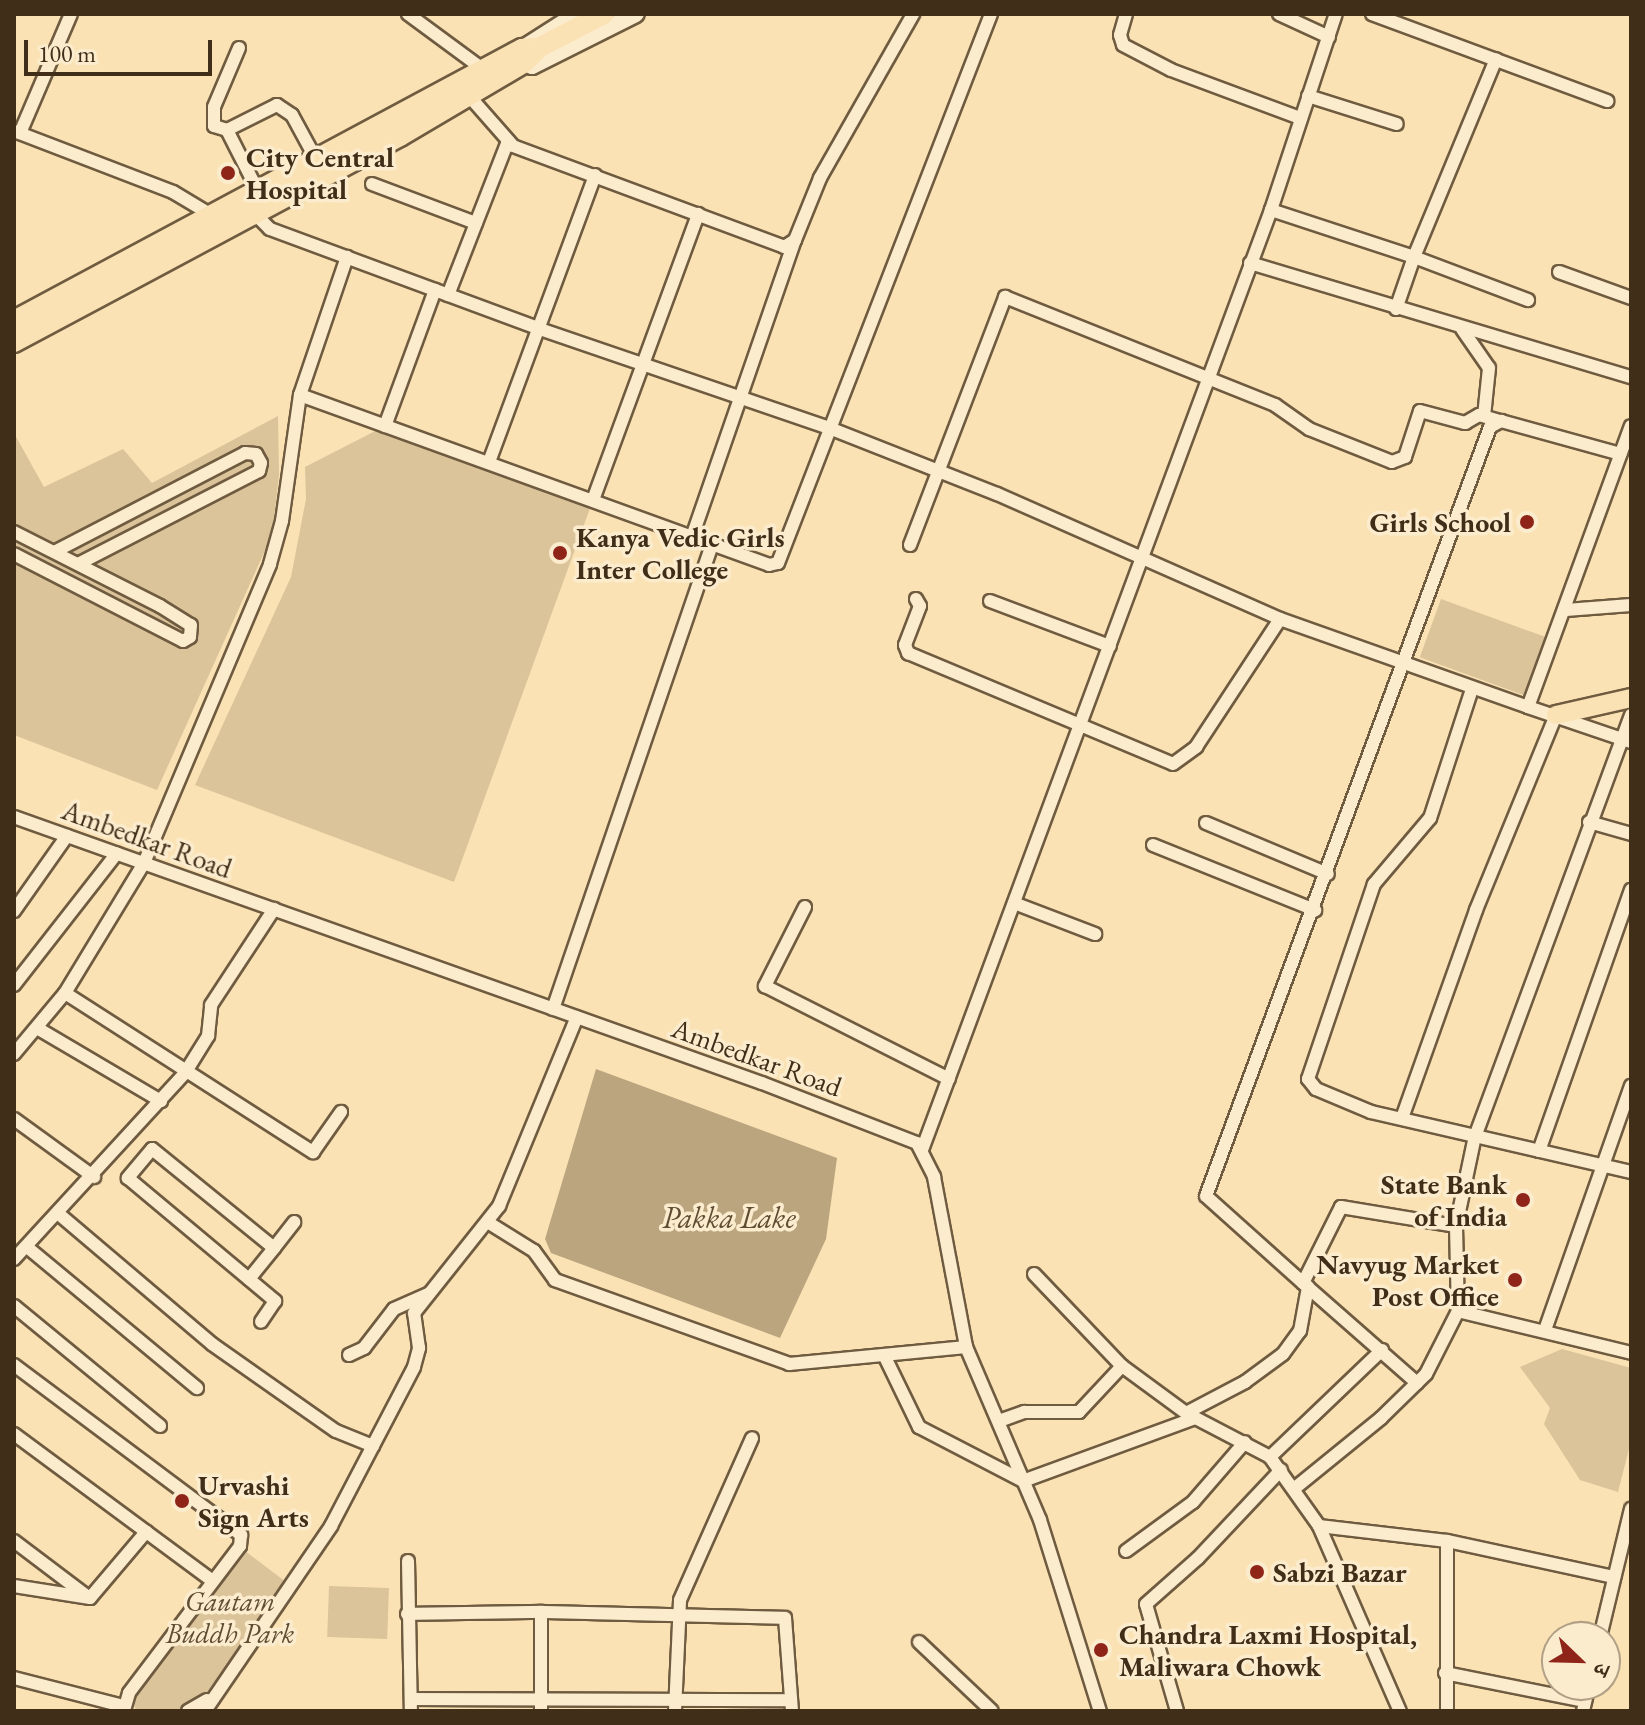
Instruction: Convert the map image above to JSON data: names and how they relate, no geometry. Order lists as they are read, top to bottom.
{
  "streets": {
    "street": ["Ambedkar Road"]
  },
  "water": ["Pakka Lake"],
  "parks": ["Gautam Buddh Park"],
  "places": [
    "City Central Hospital",
    "Girls School",
    "Kanya Vedic Girls Inter College",
    "State Bank of India",
    "Navyug Market Post Office",
    "Urvashi Sign Arts",
    "Sabzi Bazar",
    "Chandra Laxmi Hospital, Maliwara Chowk"
  ],
  "scale_bar": "100 m",
  "north": "bottom right"
}
